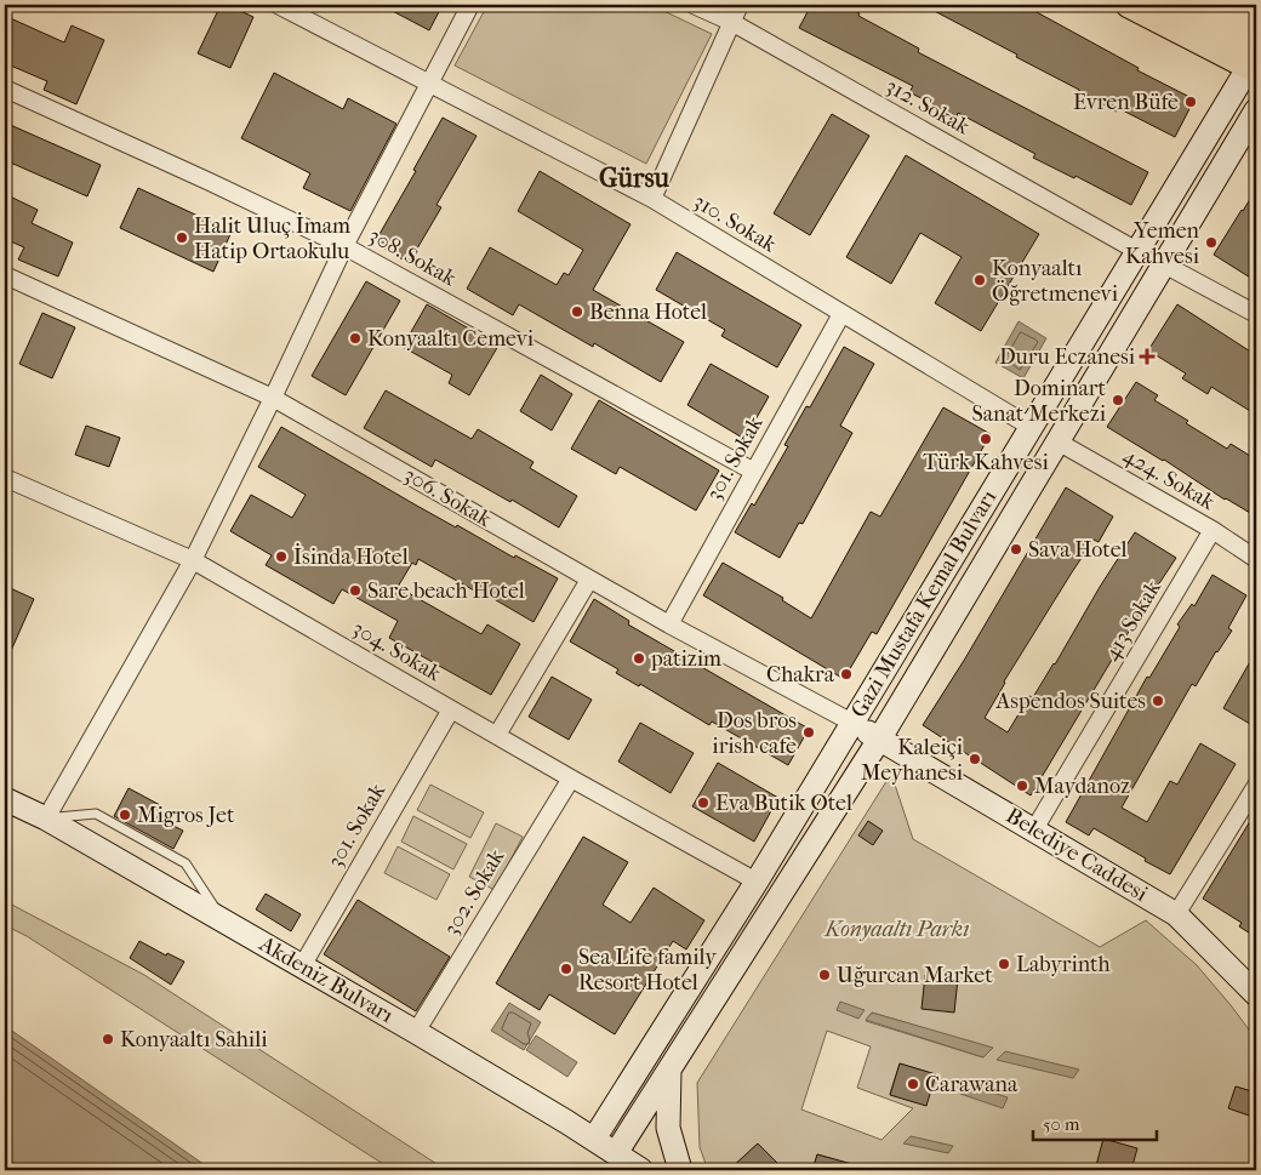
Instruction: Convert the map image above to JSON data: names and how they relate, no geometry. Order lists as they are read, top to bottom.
{
  "streets": {
    "main road": [
      "306. Sokak",
      "Gazi Mustafa Kemal Bulvarı",
      "Belediye Caddesi",
      "Akdeniz Bulvarı"
    ],
    "street": [
      "312. Sokak",
      "310. Sokak",
      "308. Sokak",
      "301. Sokak",
      "424. Sokak",
      "413 Sokak",
      "304. Sokak",
      "302. Sokak"
    ]
  },
  "crossings": [
    ["312. Sokak", "Gazi Mustafa Kemal Bulvarı"],
    ["310. Sokak", "301. Sokak"],
    ["310. Sokak", "Gazi Mustafa Kemal Bulvarı"],
    ["308. Sokak", "301. Sokak"],
    ["301. Sokak", "306. Sokak"],
    ["301. Sokak", "304. Sokak"],
    ["301. Sokak", "Akdeniz Bulvarı"],
    ["424. Sokak", "Gazi Mustafa Kemal Bulvarı"],
    ["424. Sokak", "413 Sokak"],
    ["306. Sokak", "Gazi Mustafa Kemal Bulvarı"],
    ["306. Sokak", "Belediye Caddesi"],
    ["Gazi Mustafa Kemal Bulvarı", "304. Sokak"],
    ["Gazi Mustafa Kemal Bulvarı", "Belediye Caddesi"],
    ["Gazi Mustafa Kemal Bulvarı", "Akdeniz Bulvarı"],
    ["413 Sokak", "Belediye Caddesi"],
    ["304. Sokak", "302. Sokak"],
    ["302. Sokak", "Akdeniz Bulvarı"]
  ],
  "districts": ["Gürsu"],
  "parks": ["Konyaaltı Parkı"],
  "places": {
    "other": [
      "Evren Büfe",
      "Halit Uluç İmam Hatip Ortaokulu",
      "Yemen Kahvesi",
      "Konyaaltı Öğretmenevi",
      "Benna Hotel",
      "Konyaaltı Cemevi",
      "Dominart Sanat Merkezi",
      "Türk Kahvesi",
      "Sava Hotel",
      "İsinda Hotel",
      "Sare beach Hotel",
      "patizim",
      "Chakra",
      "Aspendos Suites",
      "Dos bros irish cafe",
      "Kaleiçi Meyhanesi",
      "Maydanoz",
      "Eva Butik Otel",
      "Migros Jet",
      "Labyrinth",
      "Sea Life family Resort Hotel",
      "Uğurcan Market",
      "Konyaaltı Sahili",
      "Carawana"
    ],
    "health": ["Duru Eczanesi"]
  },
  "scale_bar": "50 m"
}
